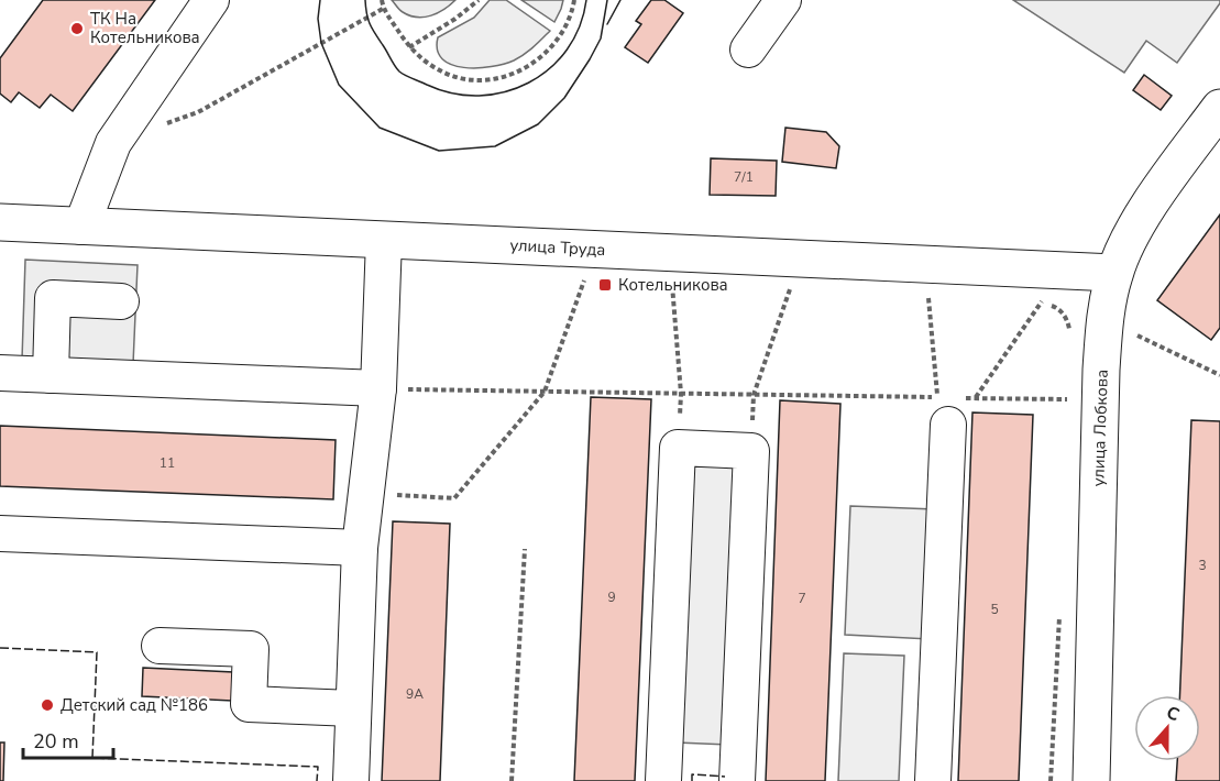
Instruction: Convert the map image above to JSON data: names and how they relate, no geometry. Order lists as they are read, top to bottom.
{
  "streets": {
    "main road": ["улица Труда", "улица Лобкова"]
  },
  "crossings": [
    ["улица Труда", "улица Лобкова"]
  ],
  "places": {
    "other": ["ТК На Котельникова", "Детский сад №186"],
    "transit": ["Котельникова"]
  },
  "house_numbers": [
    "7/1",
    "11",
    "3",
    "9",
    "7",
    "5",
    "9А"
  ],
  "scale_bar": "20 m",
  "north": "top"
}
